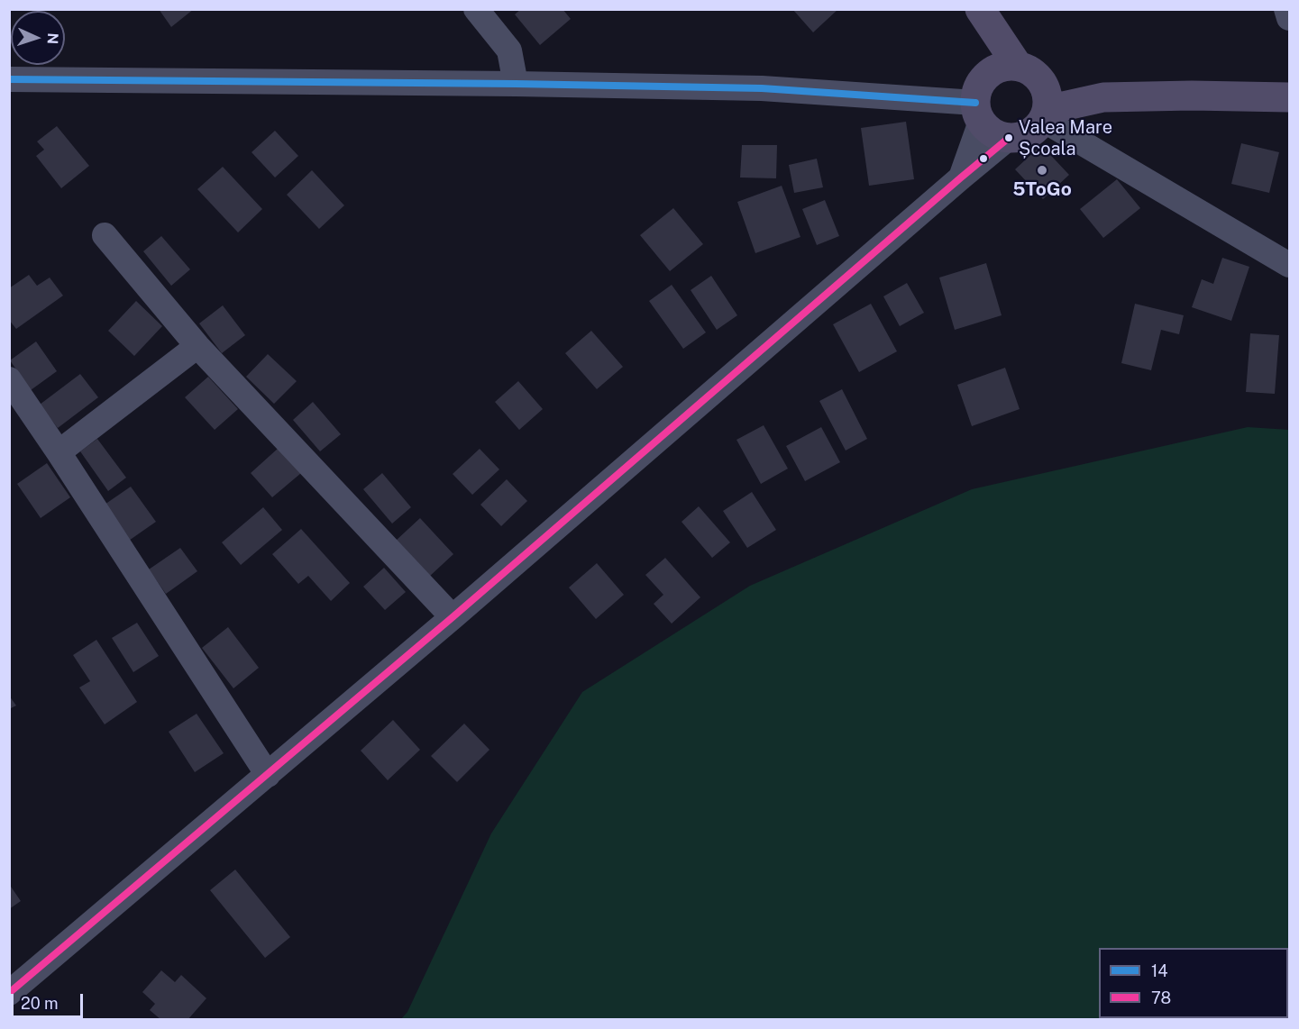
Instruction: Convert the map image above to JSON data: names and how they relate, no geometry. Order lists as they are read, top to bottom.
{
  "places": ["Valea Mare Școala", "5ToGo"],
  "lines": ["transit line 14", "transit line 78"],
  "legend": ["14", "78"],
  "scale_bar": "20 m",
  "north": "right"
}
